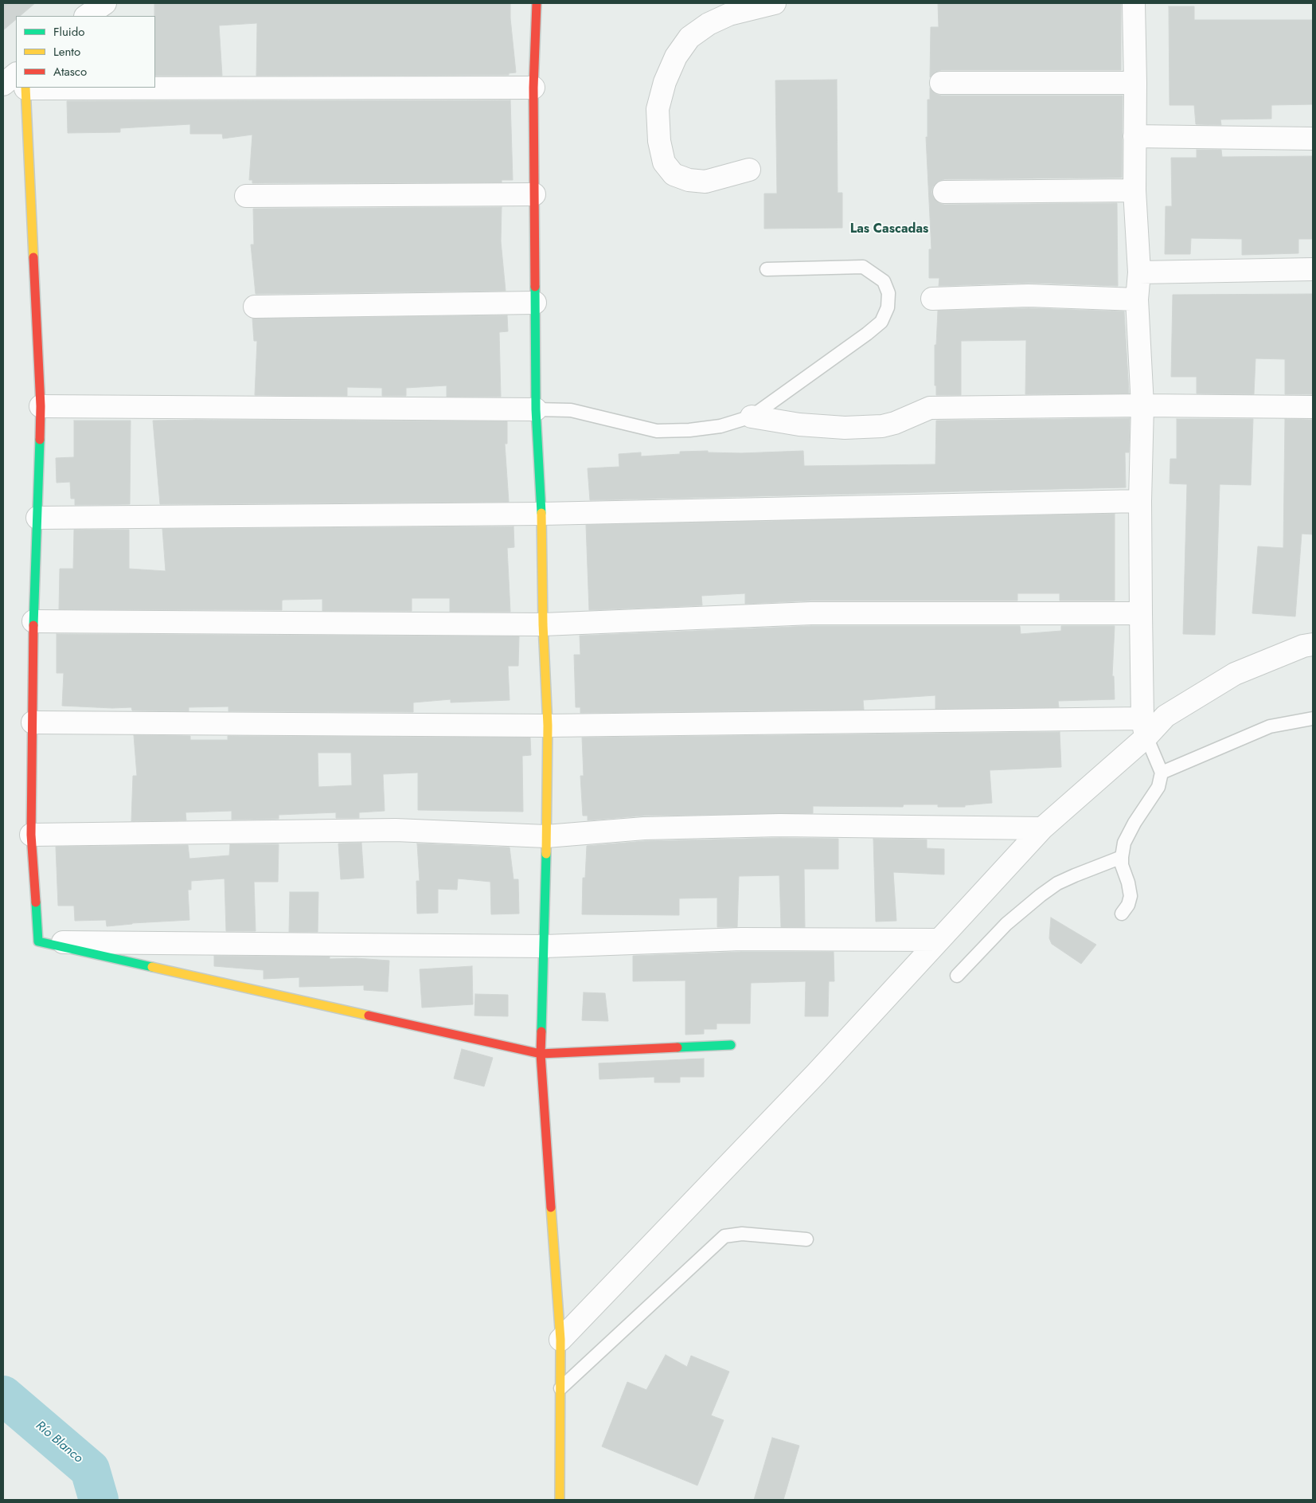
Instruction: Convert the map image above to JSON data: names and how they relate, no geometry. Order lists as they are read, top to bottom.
{
  "districts": ["Las Cascadas"],
  "water": ["Río Blanco"],
  "legend": ["Fluido", "Lento", "Atasco"]
}
